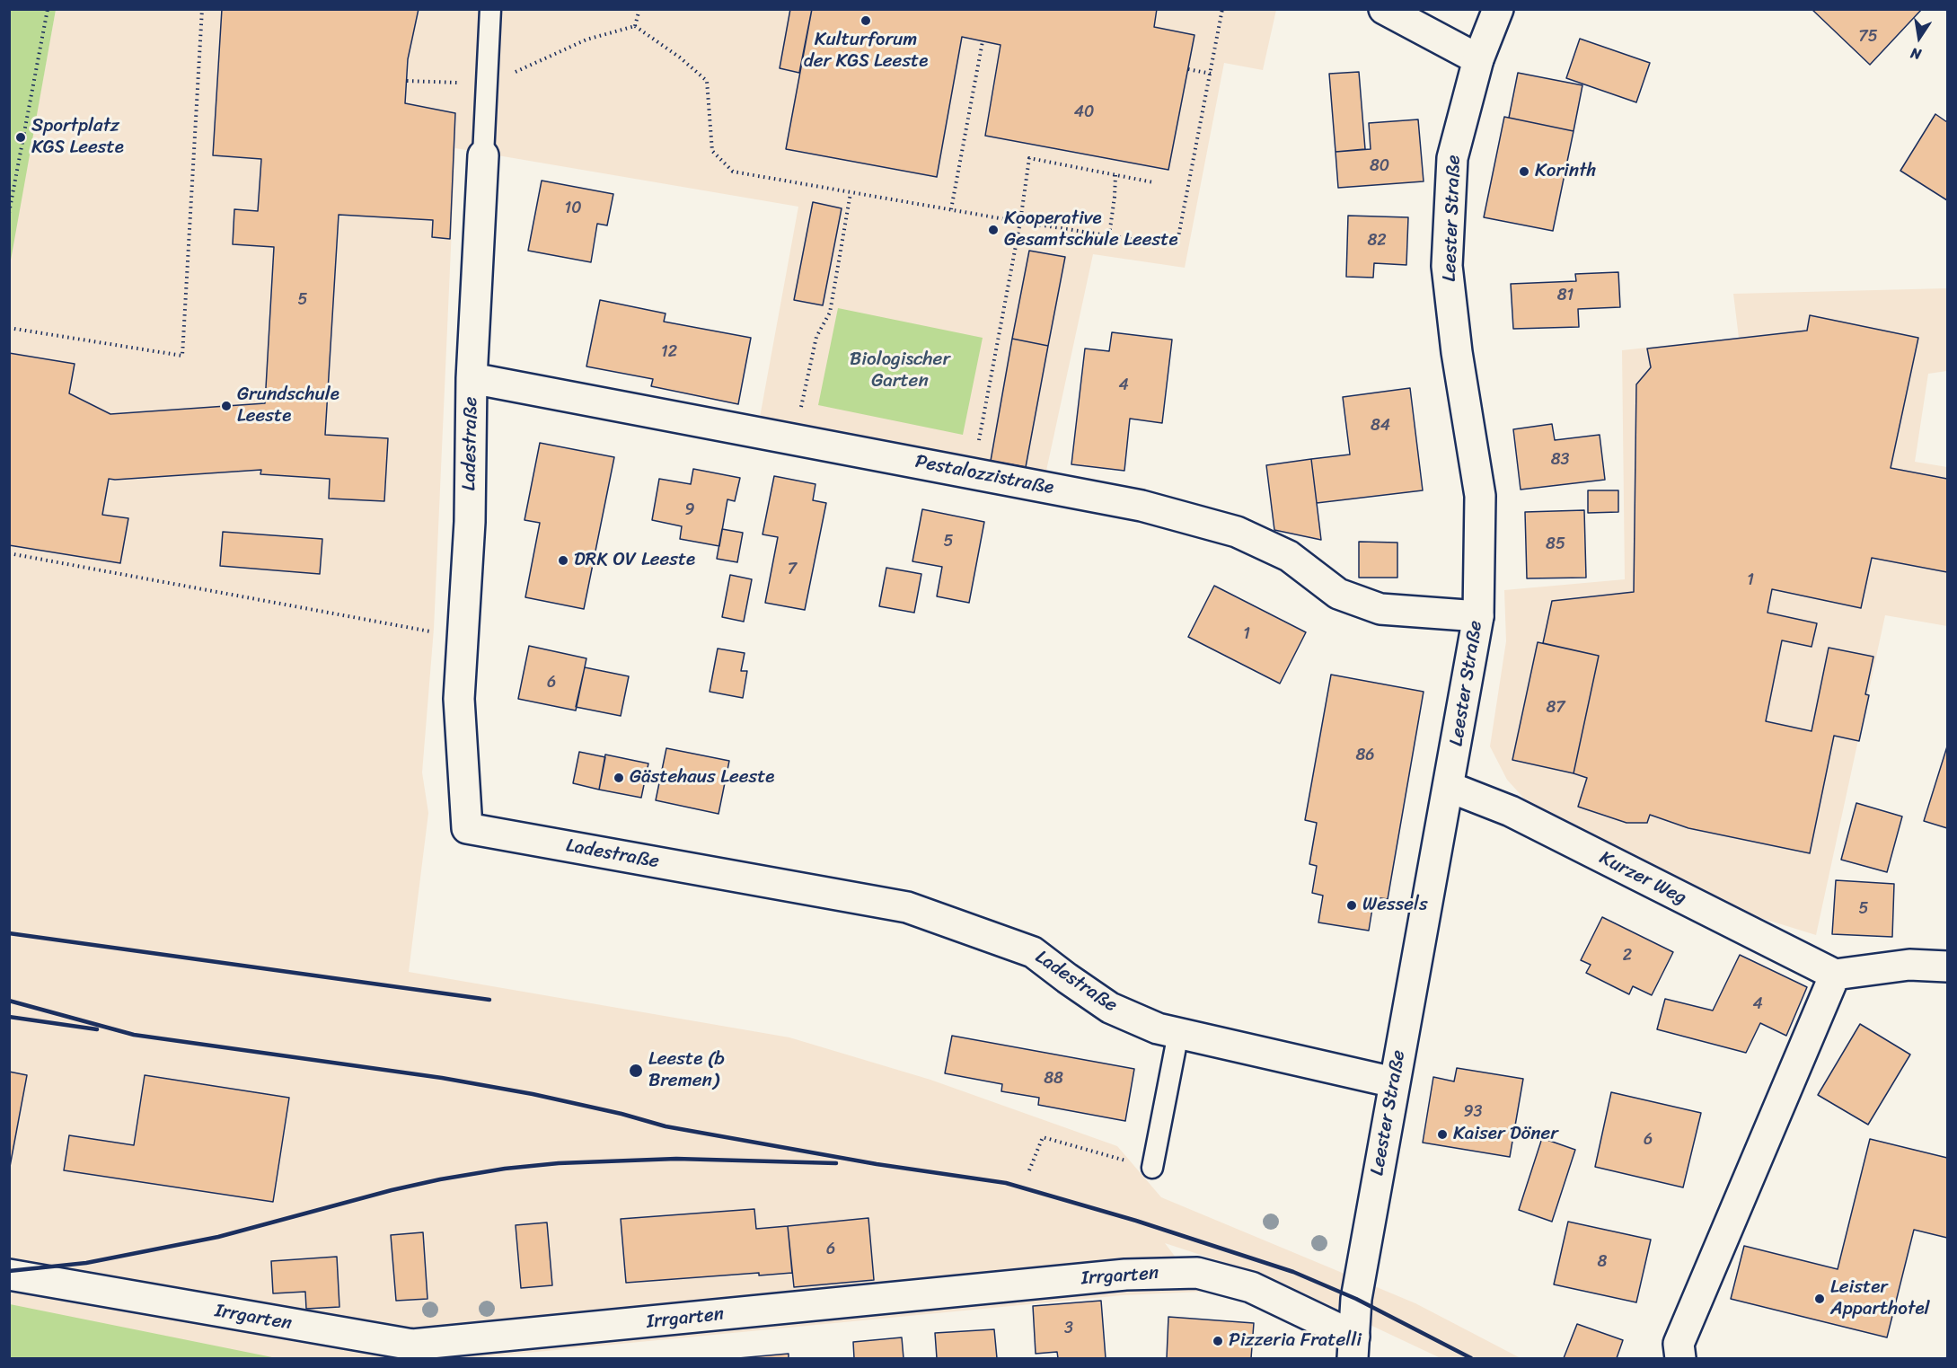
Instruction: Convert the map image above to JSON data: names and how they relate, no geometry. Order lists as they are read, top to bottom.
{
  "streets": {
    "street": [
      "Leester Straße",
      "Ladestraße",
      "Pestalozzistraße",
      "Kurzer Weg",
      "Irrgarten"
    ]
  },
  "crossings": [
    ["Leester Straße", "Ladestraße"],
    ["Leester Straße", "Pestalozzistraße"],
    ["Leester Straße", "Kurzer Weg"],
    ["Leester Straße", "Irrgarten"],
    ["Ladestraße", "Pestalozzistraße"]
  ],
  "parks": ["Biologischer Garten"],
  "places": [
    "Kulturforum der KGS Leeste",
    "Sportplatz KGS Leeste",
    "Korinth",
    "Kooperative Gesamtschule Leeste",
    "Grundschule Leeste",
    "DRK OV Leeste",
    "Gästehaus Leeste",
    "Wessels",
    "Leeste (b Bremen)",
    "Kaiser Döner",
    "Leister Apparthotel",
    "Pizzeria Fratelli"
  ],
  "house_numbers": [
    "75",
    "40",
    "80",
    "10",
    "82",
    "81",
    "5",
    "12",
    "4",
    "84",
    "83",
    "9",
    "5",
    "85",
    "7",
    "1",
    "1",
    "6",
    "87",
    "86",
    "5",
    "2",
    "4",
    "88",
    "93",
    "6",
    "6",
    "8",
    "3"
  ],
  "north": "bottom"
}
